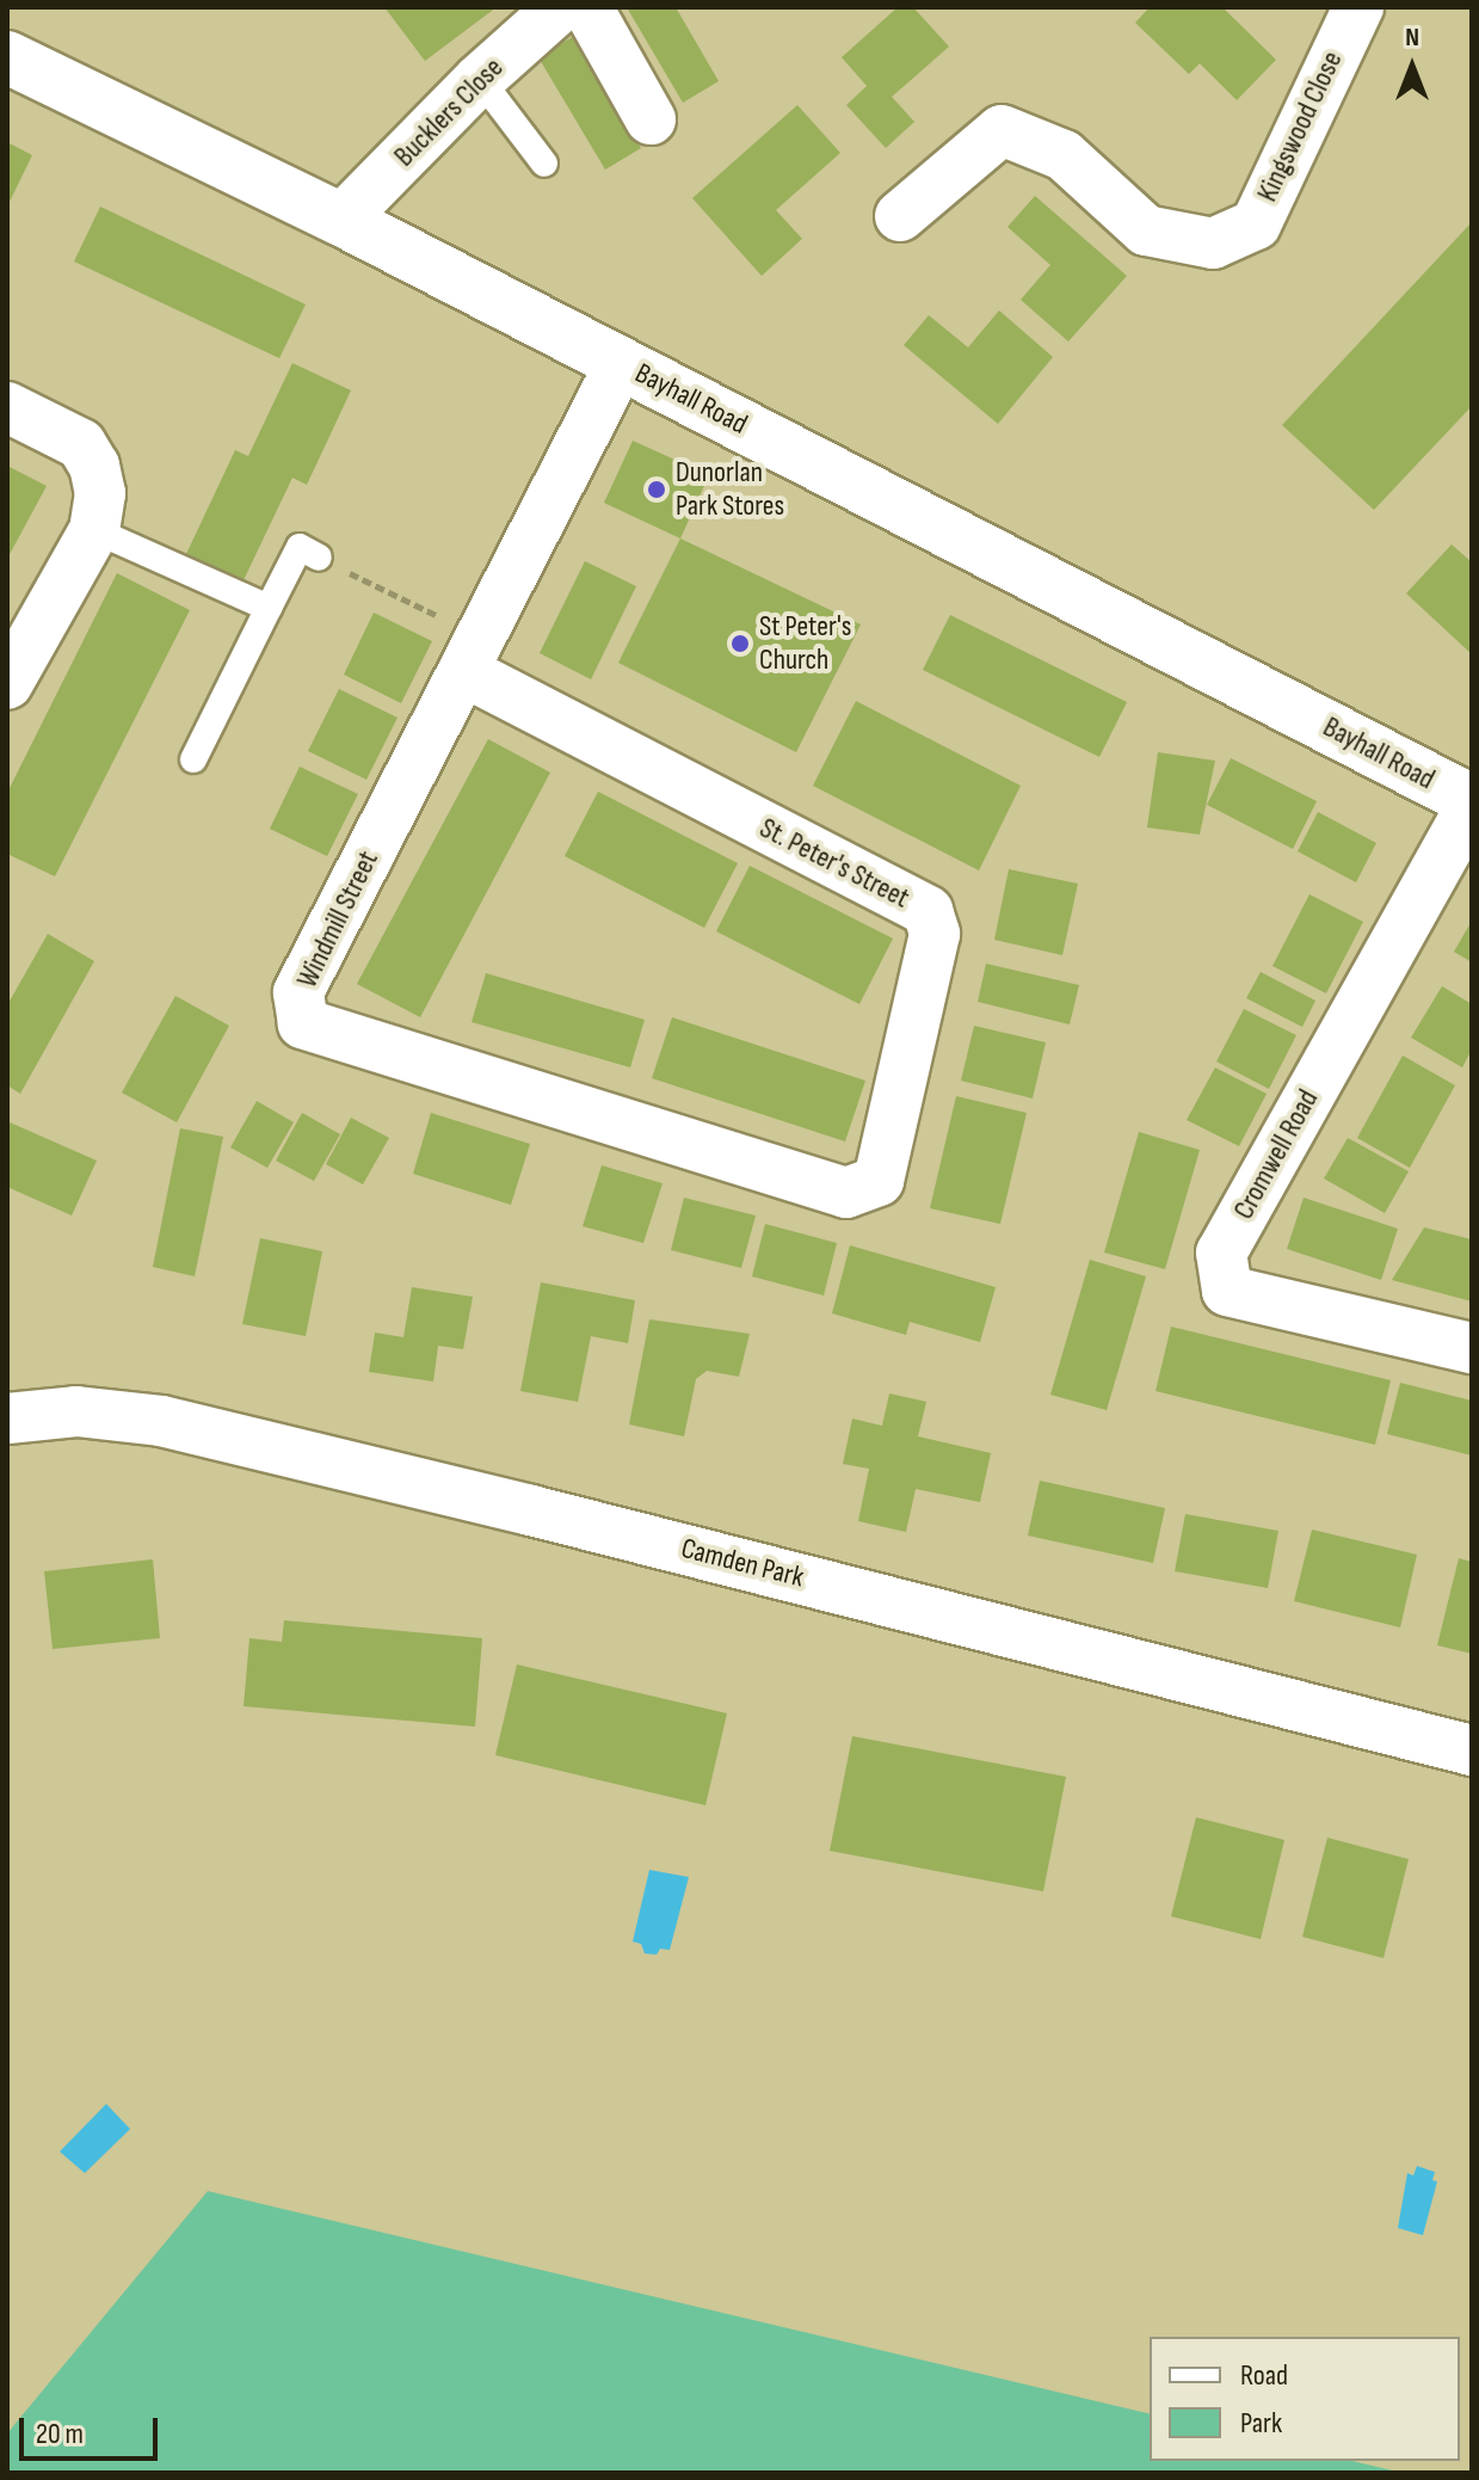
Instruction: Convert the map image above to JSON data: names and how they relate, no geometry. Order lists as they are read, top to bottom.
{
  "streets": {
    "street": [
      "Bucklers Close",
      "Kingswood Close",
      "Bayhall Road",
      "St. Peter's Street",
      "Windmill Street",
      "Cromwell Road",
      "Camden Park"
    ]
  },
  "crossings": [
    ["Bucklers Close", "Bayhall Road"],
    ["Bayhall Road", "Windmill Street"],
    ["Bayhall Road", "Cromwell Road"],
    ["St. Peter's Street", "Windmill Street"]
  ],
  "places": ["Dunorlan Park Stores", "St Peter's Church"],
  "legend": ["Road", "Park"],
  "scale_bar": "20 m",
  "north": "top"
}
